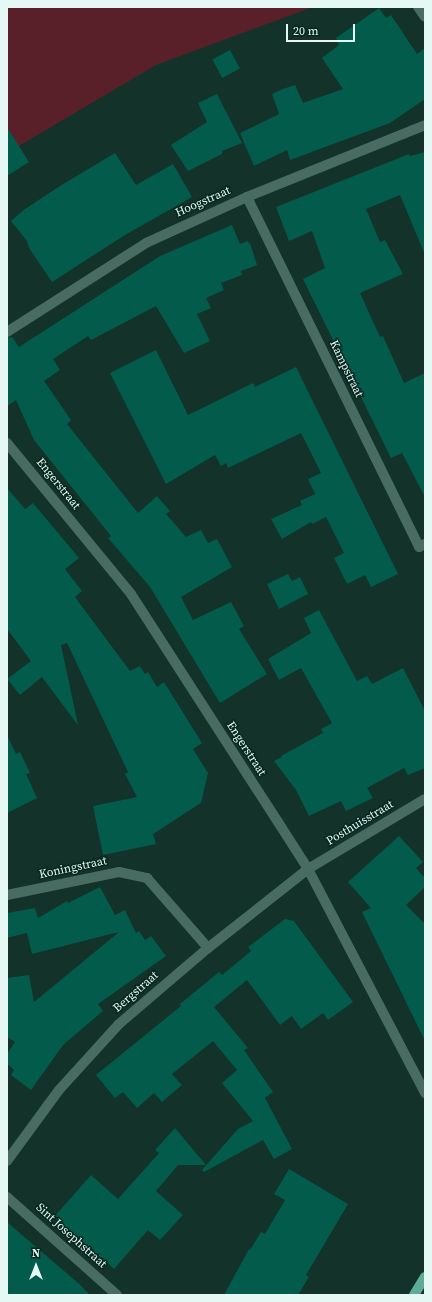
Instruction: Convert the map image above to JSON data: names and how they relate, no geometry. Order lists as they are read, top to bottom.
{
  "streets": {
    "street": [
      "Hoogstraat",
      "Kampstraat",
      "Engerstraat",
      "Posthuisstraat",
      "Koningstraat",
      "Bergstraat",
      "Sint Josephstraat"
    ]
  },
  "crossings": [
    ["Hoogstraat", "Kampstraat"],
    ["Engerstraat", "Posthuisstraat"],
    ["Engerstraat", "Bergstraat"],
    ["Posthuisstraat", "Bergstraat"],
    ["Koningstraat", "Bergstraat"]
  ],
  "scale_bar": "20 m",
  "north": "top"
}
